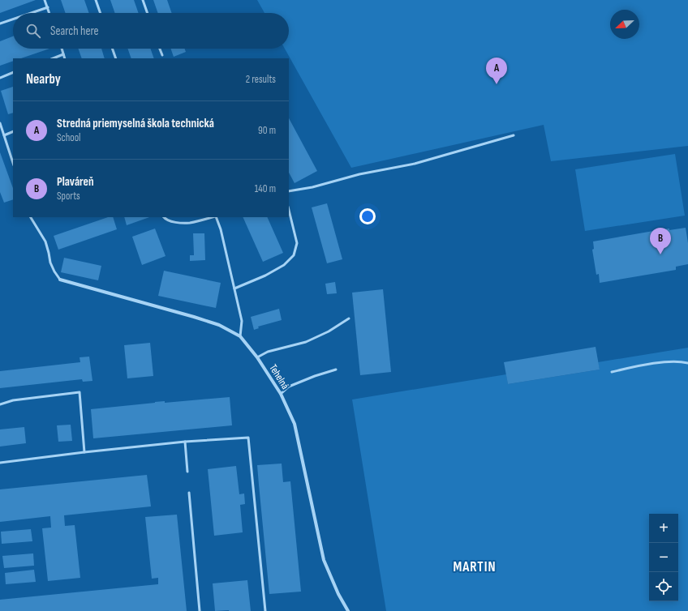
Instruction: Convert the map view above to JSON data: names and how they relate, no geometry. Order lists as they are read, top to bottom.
{
  "streets": {
    "street": ["Tehelná"]
  },
  "districts": ["MARTIN"],
  "north": "bottom left",
  "page": {
    "search": "Search here",
    "pins": ["A", "B"],
    "heading": ["Nearby", "2 results"],
    "list": [
      {
        "mark": "A",
        "name": "Stredná priemyselná škola technická",
        "note": "School",
        "value": "90 m"
      },
      {
        "mark": "B",
        "name": "Plaváreň",
        "note": "Sports",
        "value": "140 m"
      }
    ],
    "map_buttons": ["+", "−"]
  }
}
